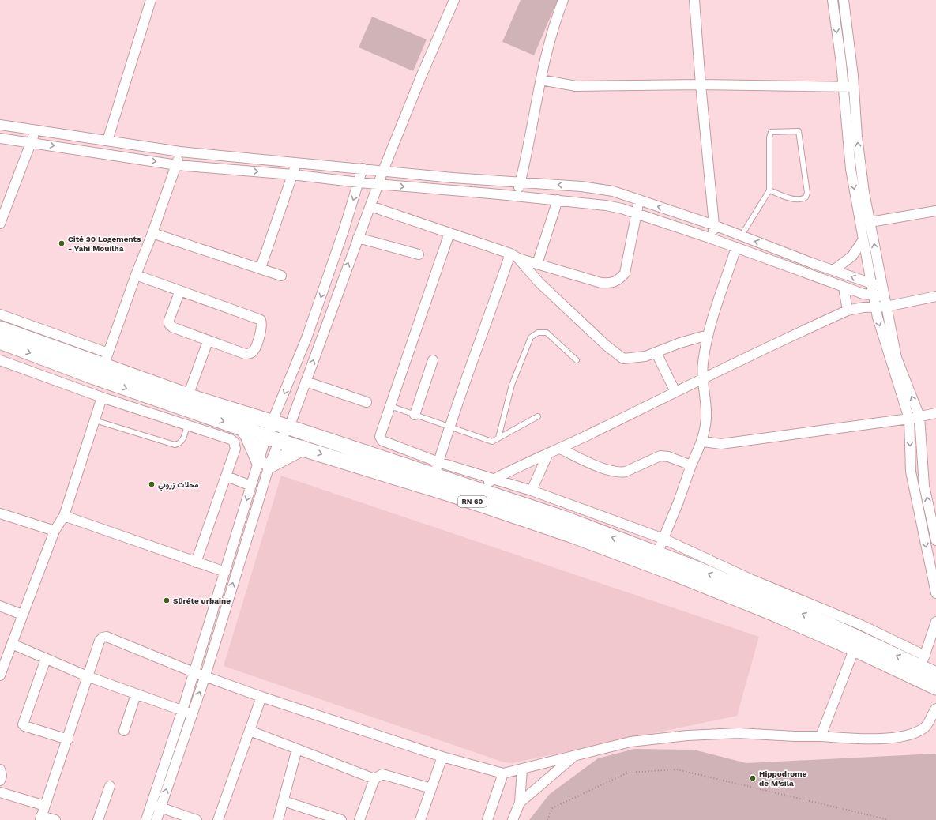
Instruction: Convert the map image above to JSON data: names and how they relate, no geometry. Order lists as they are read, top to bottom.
{
  "streets": {
    "main road": ["RN 60"]
  },
  "places": [
    "Cité 30 Logements - Yahi Mouilha",
    "محلات زروتي",
    "Sûréte urbaine",
    "Hippodrome de M'sila"
  ]
}
